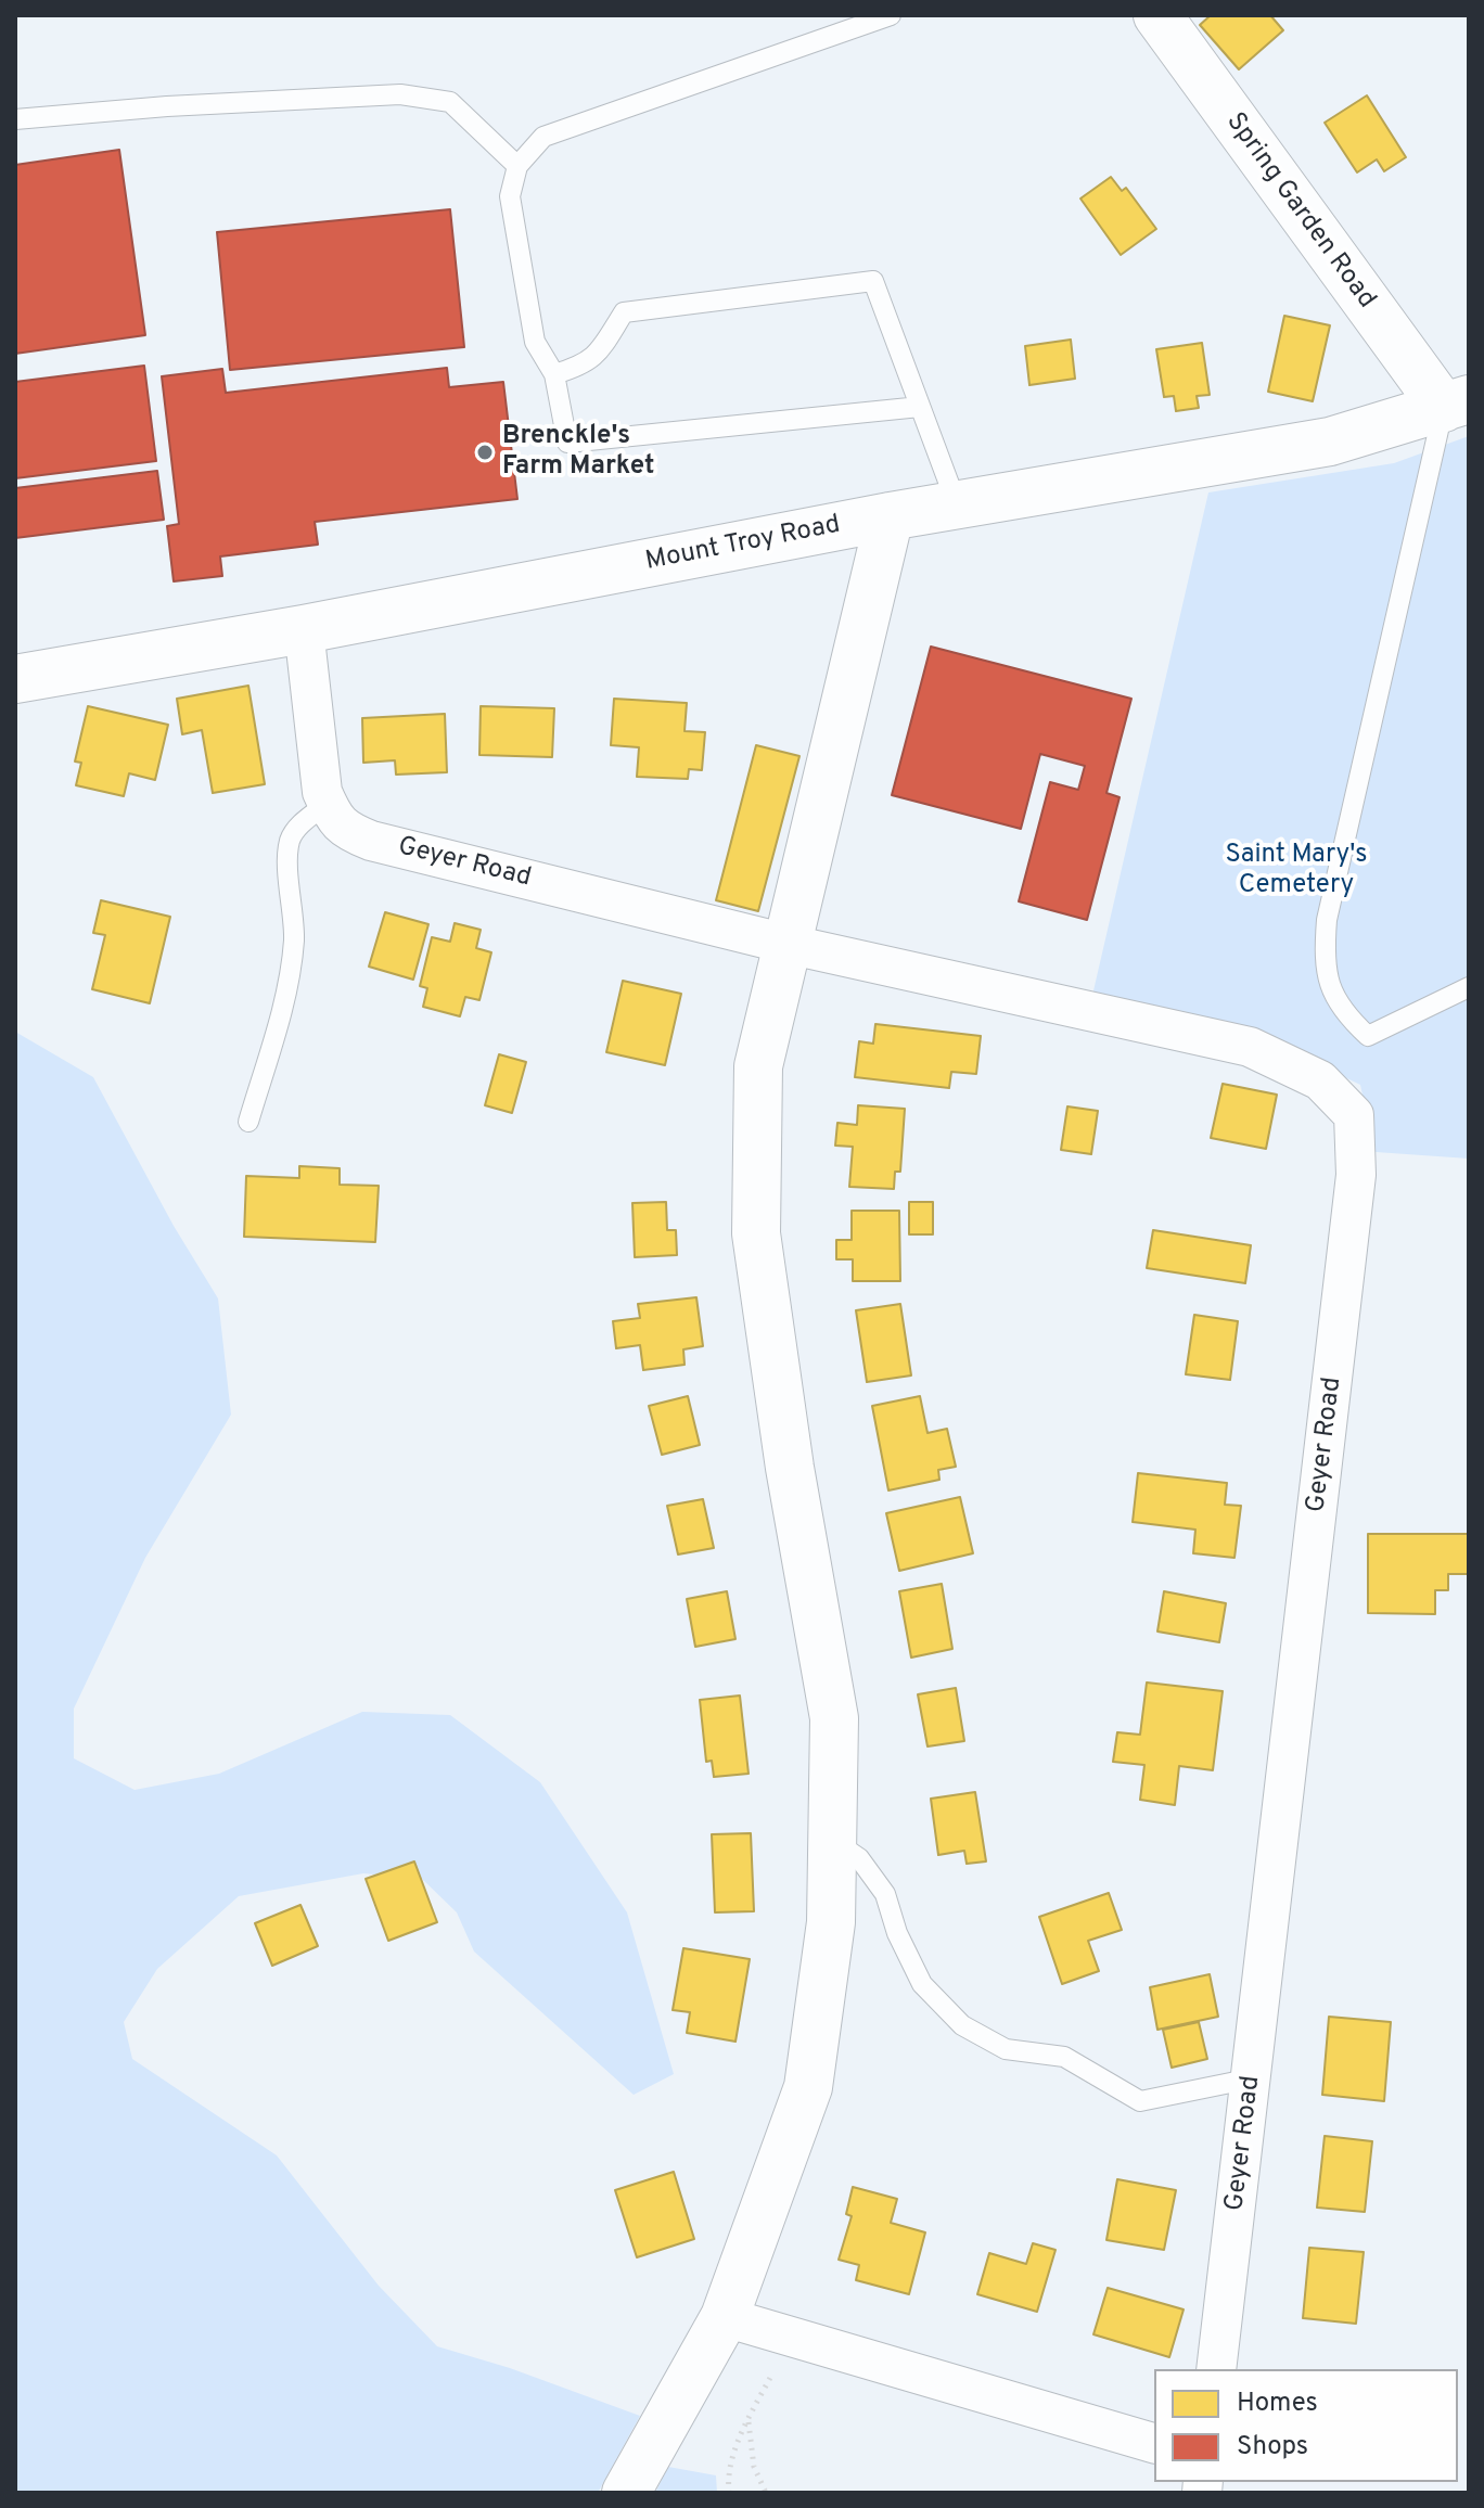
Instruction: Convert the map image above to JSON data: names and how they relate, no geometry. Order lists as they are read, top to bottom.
{
  "streets": {
    "street": ["Spring Garden Road", "Mount Troy Road", "Geyer Road"]
  },
  "crossings": [
    ["Spring Garden Road", "Mount Troy Road"]
  ],
  "parks": ["Saint Mary's Cemetery"],
  "places": ["Brenckle's Farm Market"],
  "legend": ["Homes", "Shops"]
}
